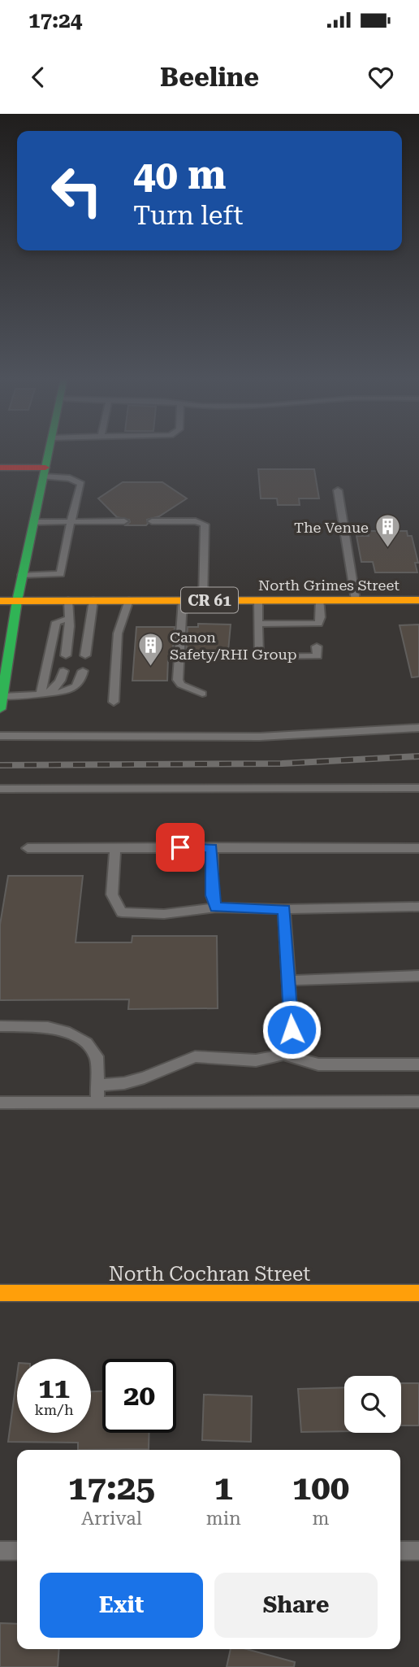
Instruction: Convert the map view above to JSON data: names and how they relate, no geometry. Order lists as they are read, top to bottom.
{
  "streets": {
    "main road": ["North Grimes Street", "CR 61", "North Cochran Street"]
  },
  "places": {
    "building": ["The Venue", "Canon Safety/RHI Group"]
  },
  "page": {
    "status": "17:24",
    "header": "Beeline",
    "turn": ["40 m", "Turn left"],
    "speed": "11 km/h",
    "limit": "20",
    "eta": [
      "17:25",
      "Arrival",
      "1",
      "min",
      "100",
      "m"
    ],
    "buttons": ["Exit", "Share"]
  }
}
